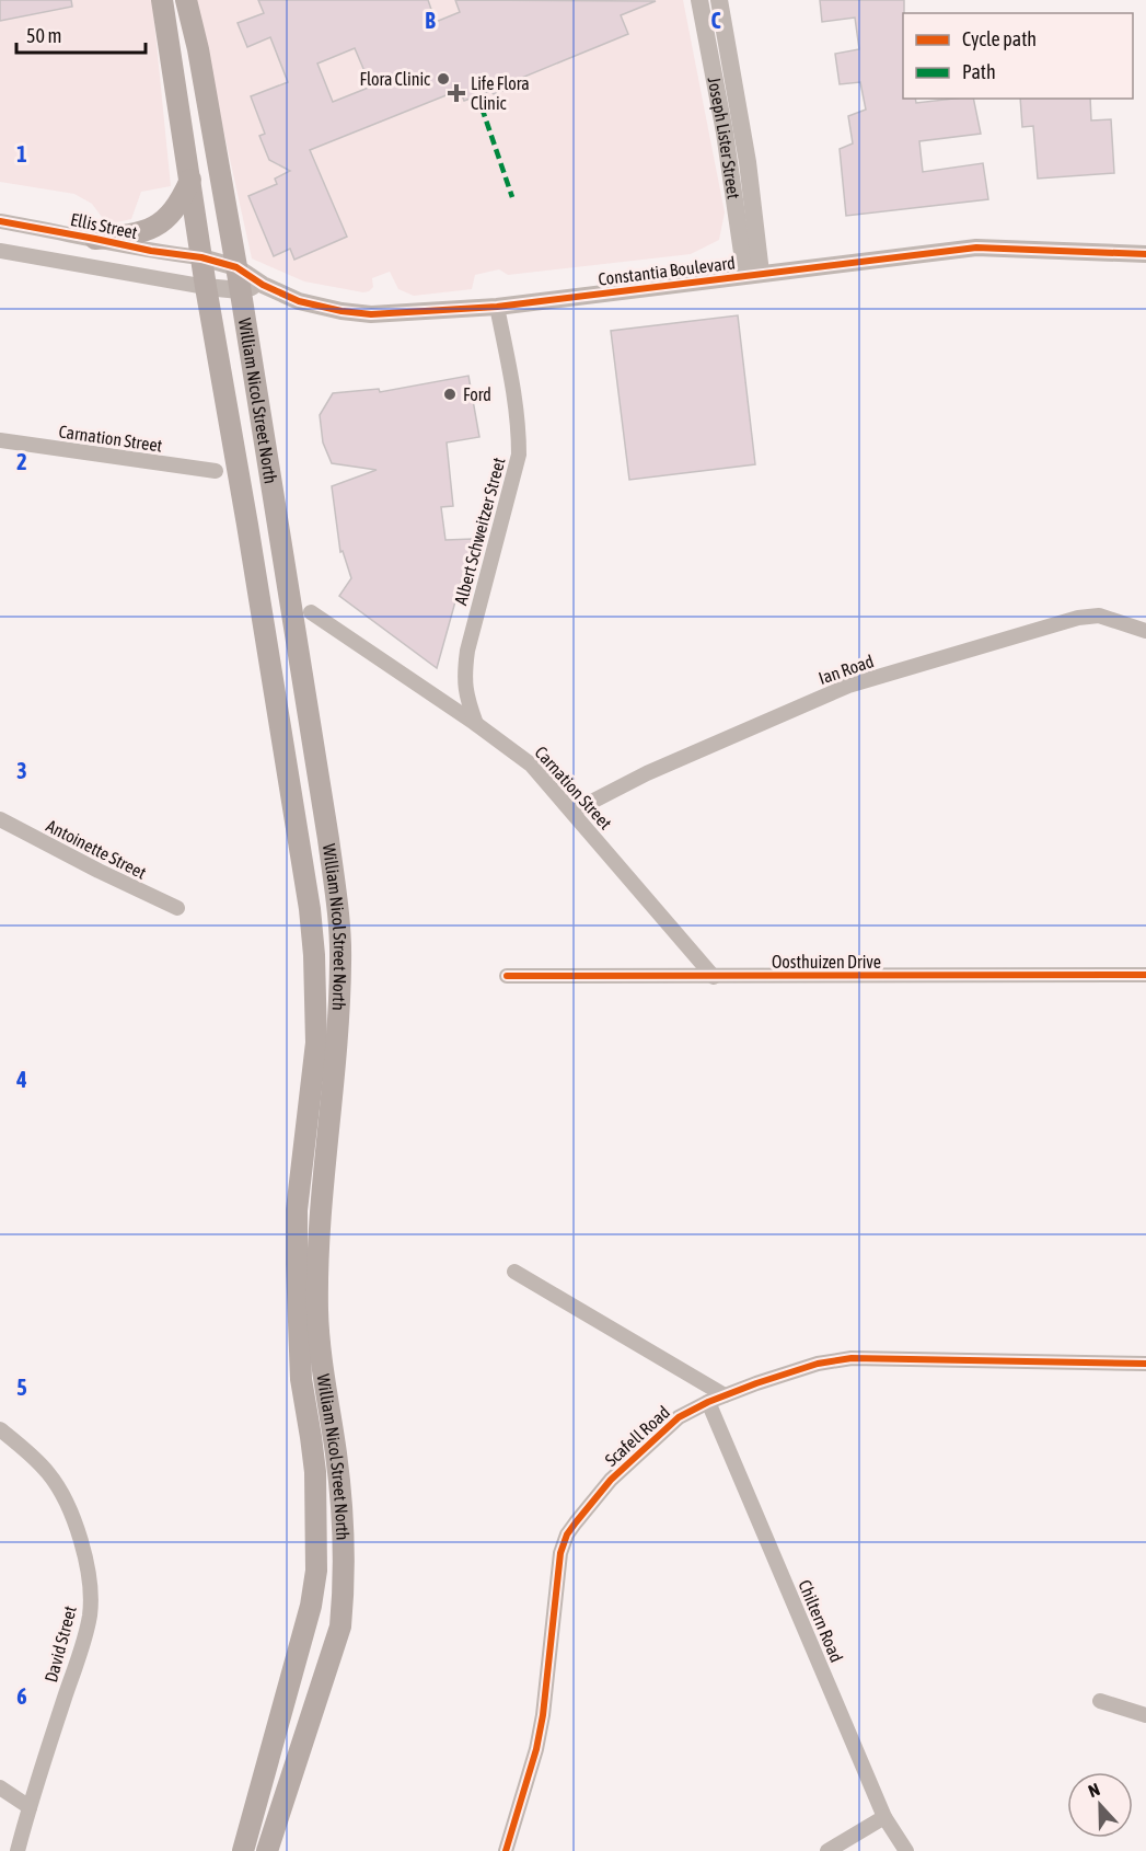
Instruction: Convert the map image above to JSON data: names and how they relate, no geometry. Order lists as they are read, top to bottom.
{
  "streets": {
    "main road": ["William Nicol Street North"],
    "street": [
      "Joseph Lister Street",
      "Ellis Street",
      "Constantia Boulevard",
      "Carnation Street",
      "Albert Schweitzer Street",
      "Ian Road",
      "Antoinette Street",
      "Oosthuizen Drive",
      "Scafell Road",
      "Chiltern Road",
      "David Street"
    ]
  },
  "crossings": [
    ["Joseph Lister Street", "Constantia Boulevard"],
    ["Ellis Street", "Constantia Boulevard"],
    ["Ellis Street", "William Nicol Street North"],
    ["Constantia Boulevard", "William Nicol Street North"],
    ["Constantia Boulevard", "Albert Schweitzer Street"],
    ["Carnation Street", "Albert Schweitzer Street"],
    ["Carnation Street", "Ian Road"],
    ["Carnation Street", "Oosthuizen Drive"],
    ["Scafell Road", "Chiltern Road"]
  ],
  "places": {
    "other": ["Flora Clinic", "Ford"],
    "health": ["Life Flora Clinic"]
  },
  "legend": ["Cycle path", "Path"],
  "scale_bar": "50 m",
  "north": "top",
  "grid": {
    "columns": ["B", "C"],
    "rows": [
      "1",
      "2",
      "3",
      "4",
      "5",
      "6"
    ]
  }
}
